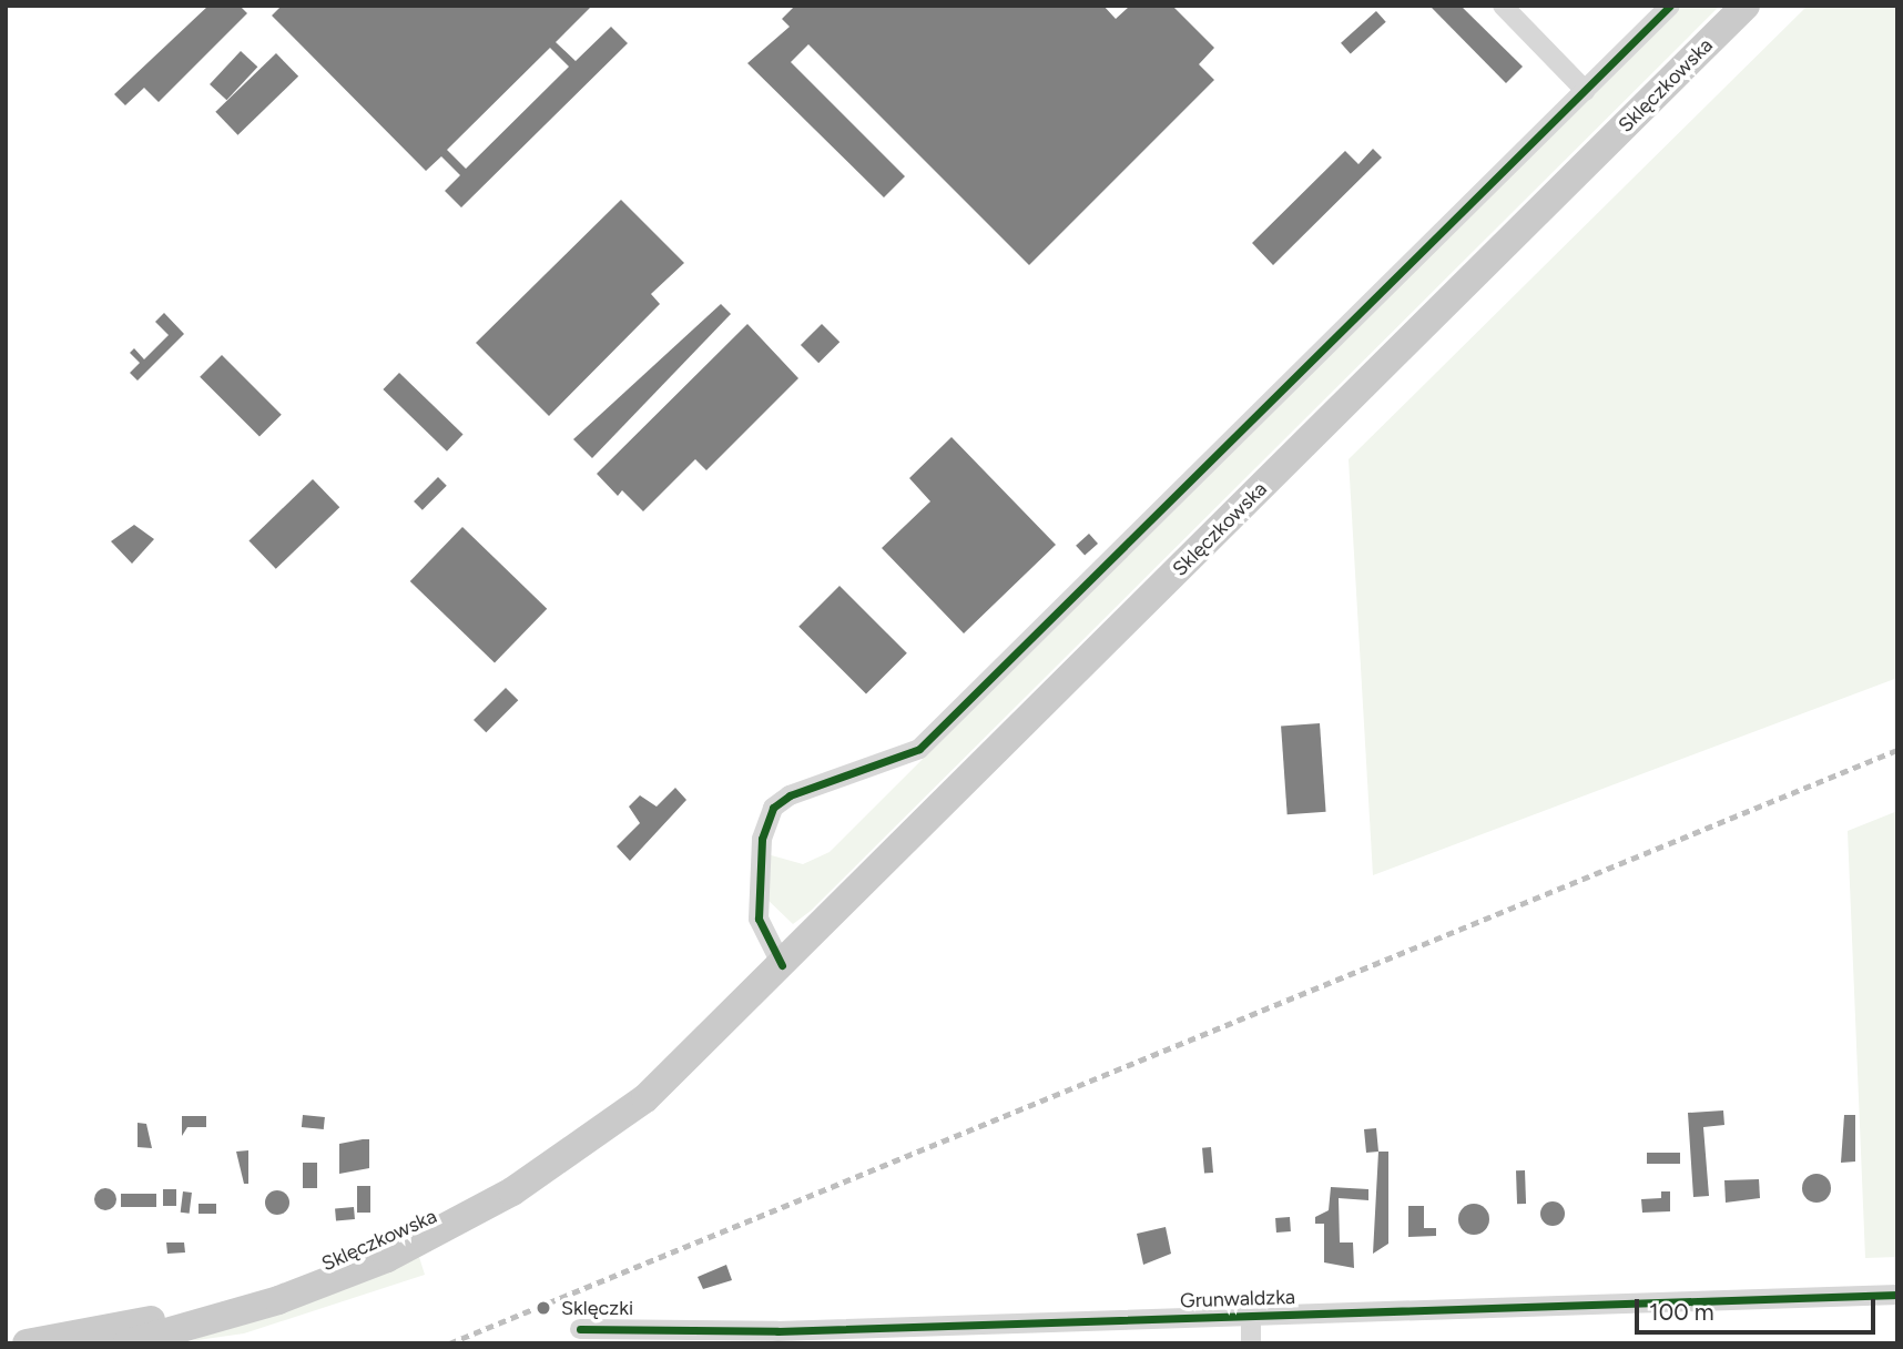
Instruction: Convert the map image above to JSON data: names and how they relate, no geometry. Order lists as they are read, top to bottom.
{
  "streets": {
    "main road": ["Sklęczkowska"],
    "street": ["Grunwaldzka"]
  },
  "places": ["Sklęczki"],
  "scale_bar": "100 m"
}
